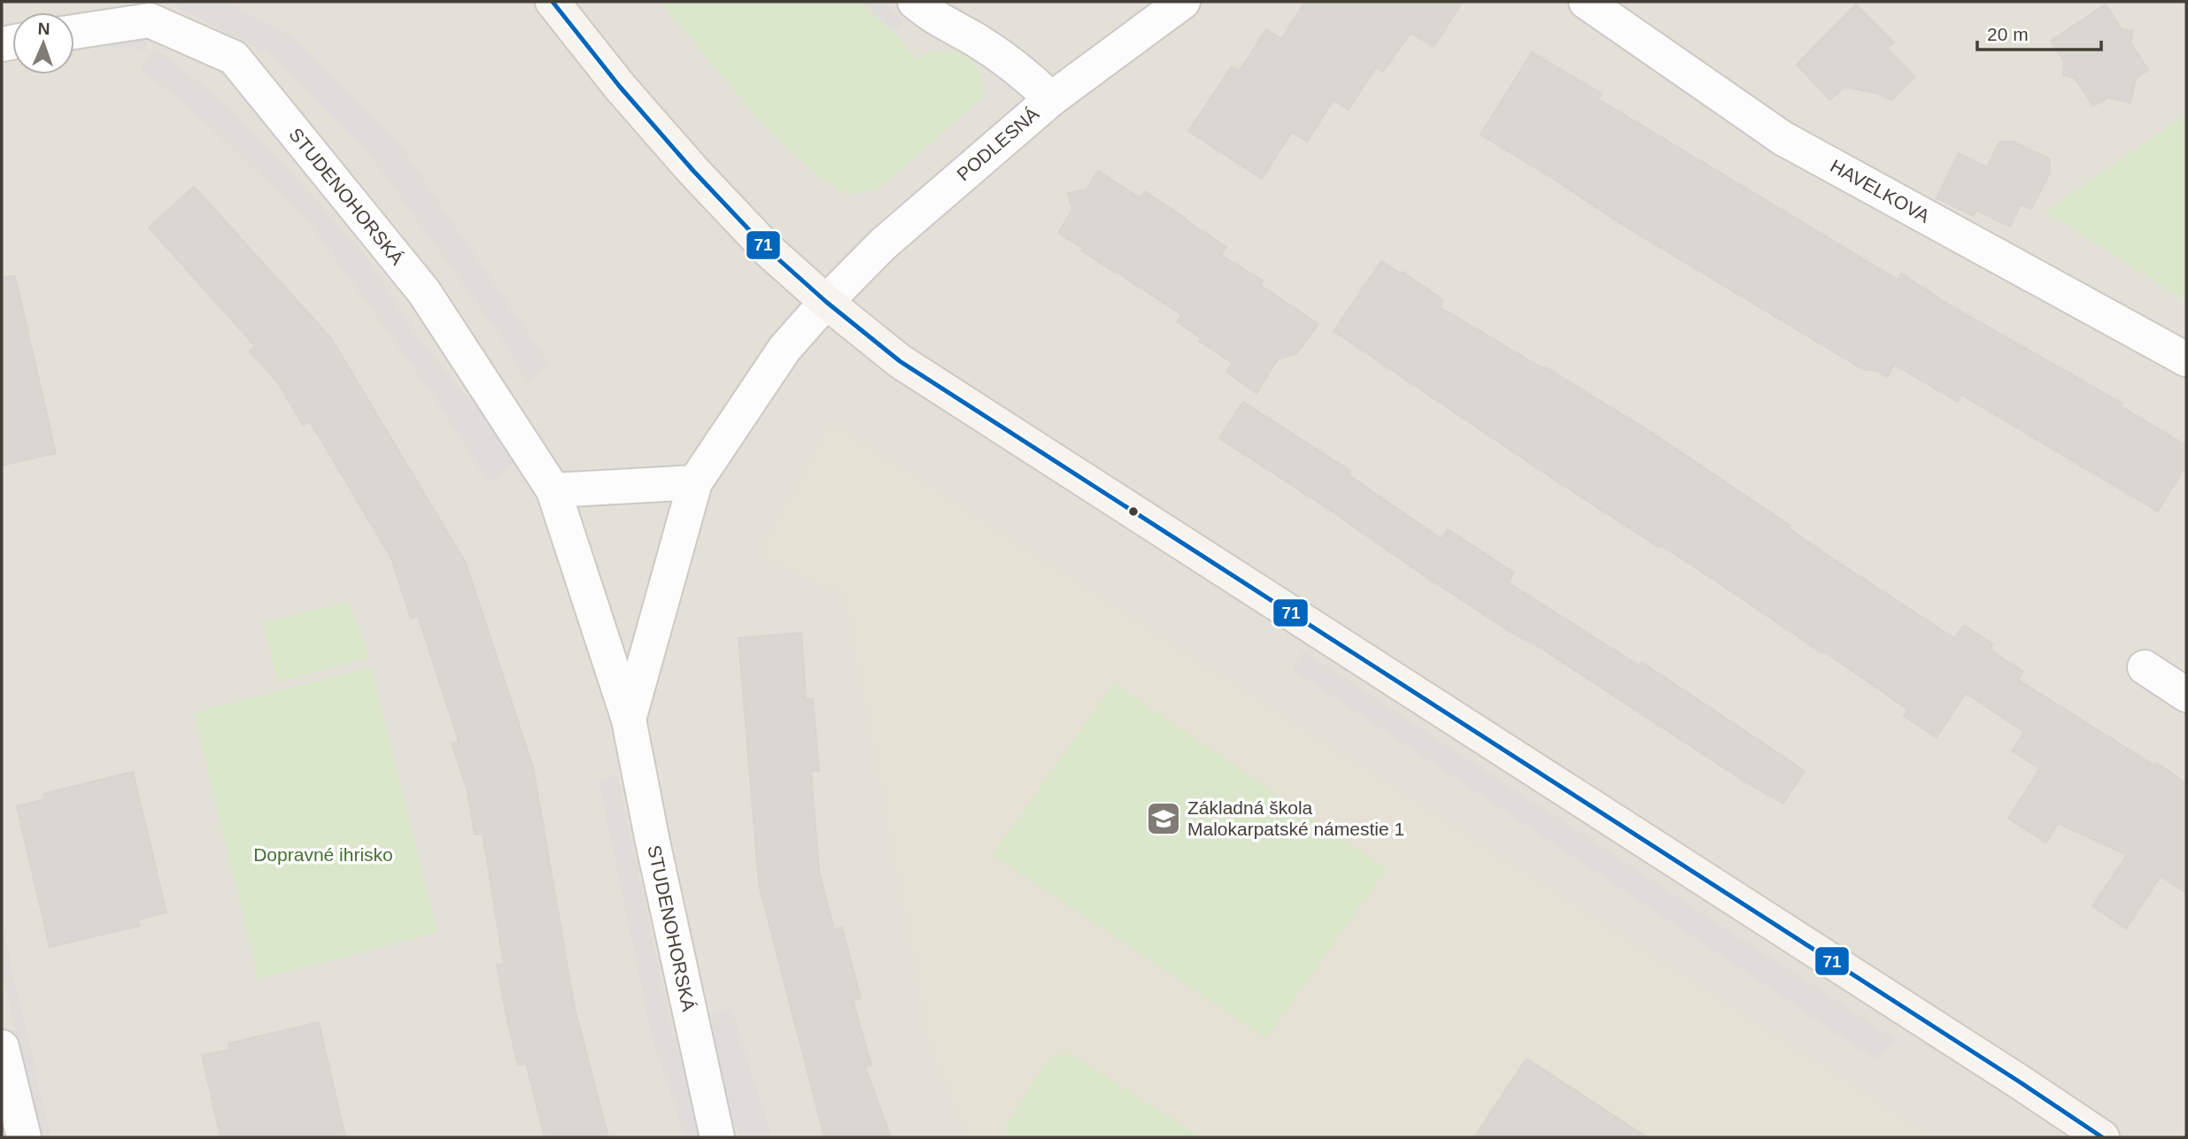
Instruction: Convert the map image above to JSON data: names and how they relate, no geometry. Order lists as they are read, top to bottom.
{
  "streets": {
    "street": ["PODLESNÁ", "HAVELKOVA", "STUDENOHORSKÁ"]
  },
  "crossings": [
    ["PODLESNÁ", "STUDENOHORSKÁ"]
  ],
  "parks": ["Dopravné ihrisko"],
  "places": {
    "school or university": ["Základná škola Malokarpatské námestie 1"]
  },
  "lines": ["transit line 71"],
  "scale_bar": "20 m",
  "north": "top"
}
